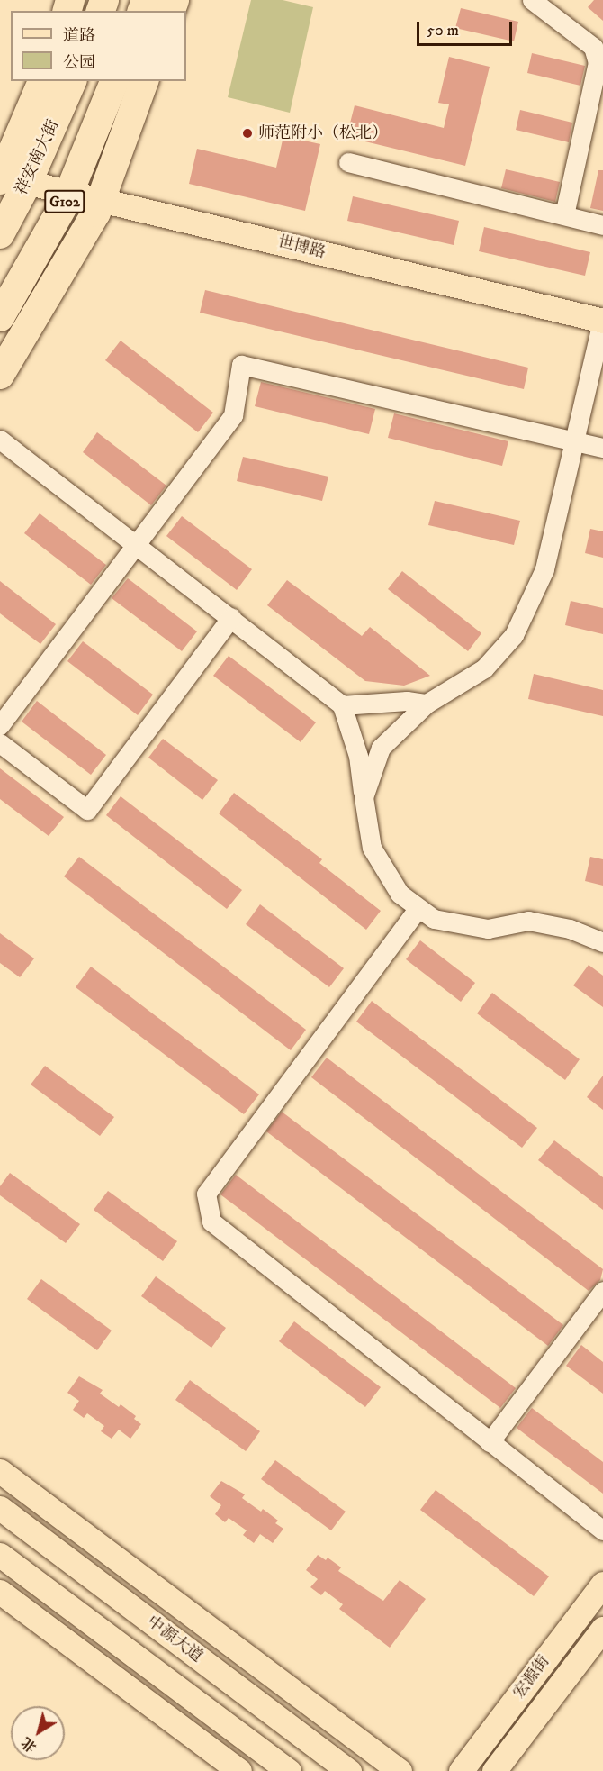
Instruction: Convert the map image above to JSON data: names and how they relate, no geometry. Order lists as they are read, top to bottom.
{
  "streets": {
    "highway": ["祥安南大街", "G102"],
    "main road": ["世博路", "中源大道", "宏源街"]
  },
  "crossings": [
    ["祥安南大街", "世博路"],
    ["G102", "世博路"]
  ],
  "places": ["师范附小（松北）"],
  "legend": ["道路", "公园"],
  "scale_bar": "50 m",
  "north": "bottom left"
}
